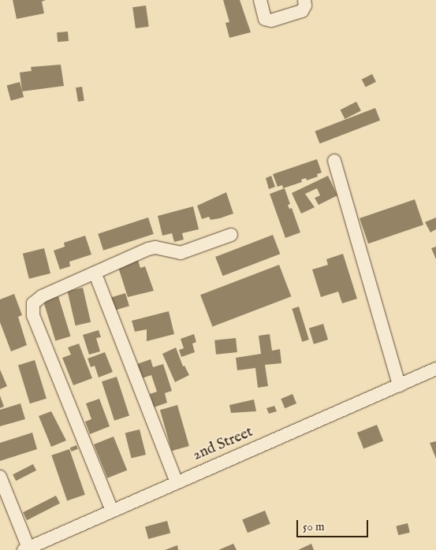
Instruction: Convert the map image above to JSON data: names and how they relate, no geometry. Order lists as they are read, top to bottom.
{
  "streets": {
    "street": ["2nd Street"]
  },
  "scale_bar": "50 m"
}
